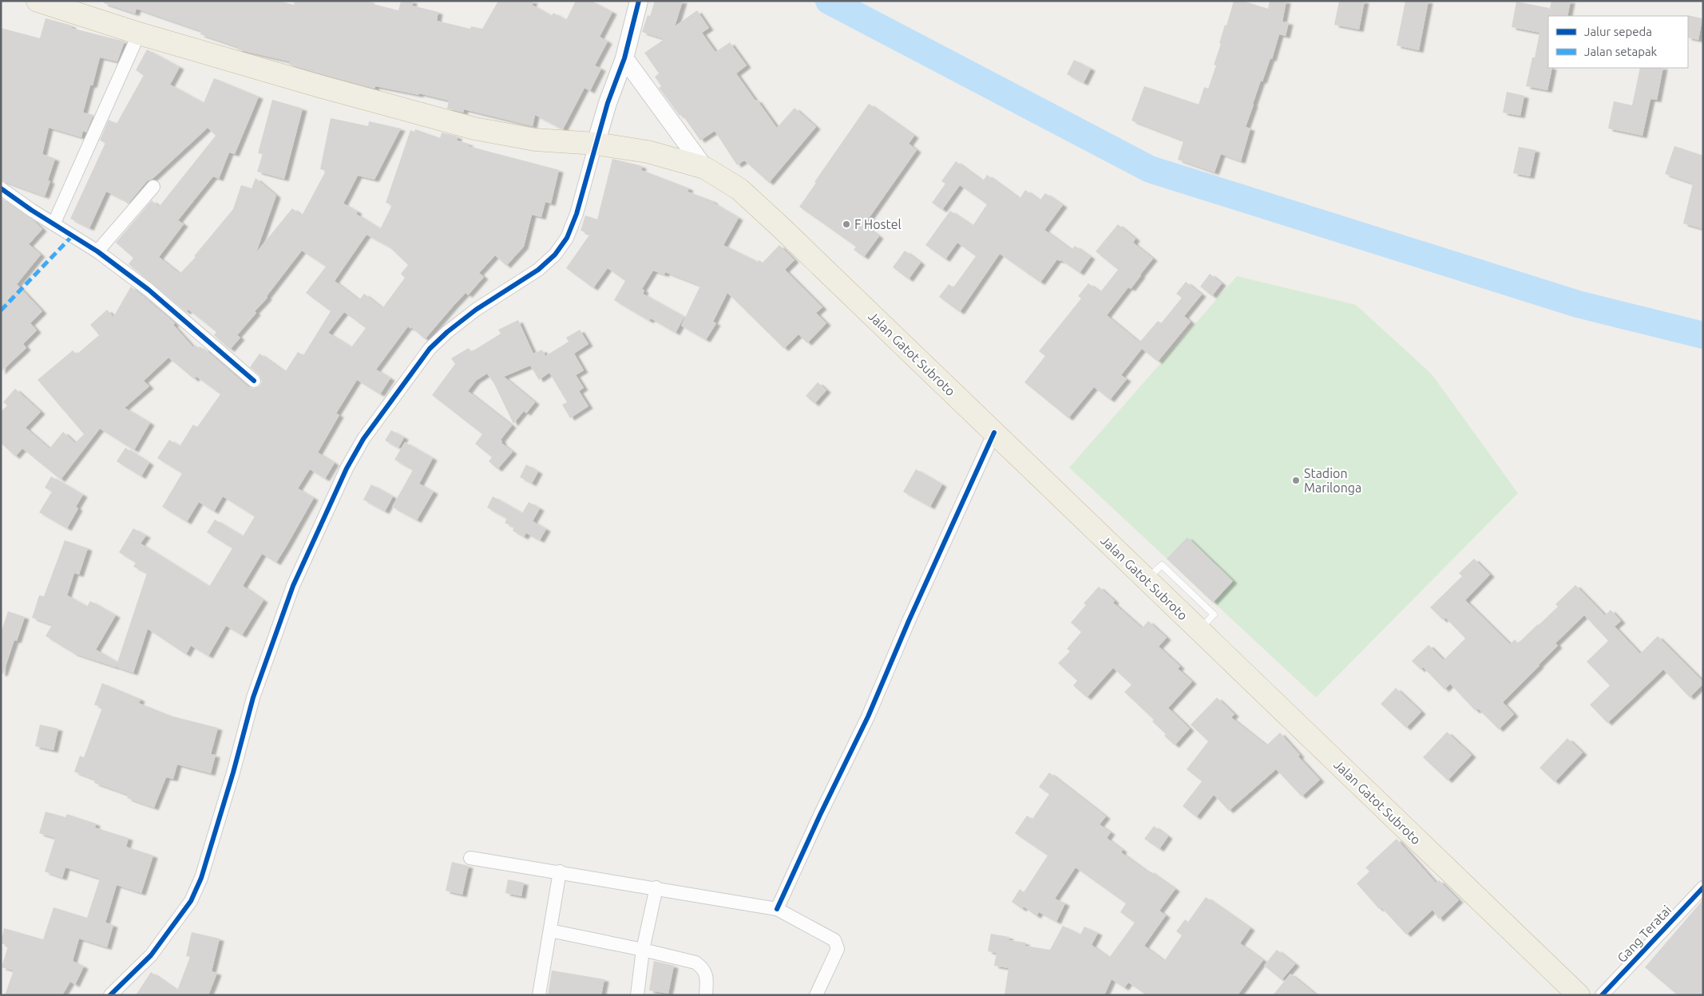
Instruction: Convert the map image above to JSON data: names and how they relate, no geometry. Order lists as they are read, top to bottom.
{
  "streets": {
    "highway": ["Jalan Gatot Subroto"],
    "street": ["Gang Teratai"]
  },
  "places": ["F Hostel", "Stadion Marilonga"],
  "legend": ["Jalur sepeda", "Jalan setapak"]
}
